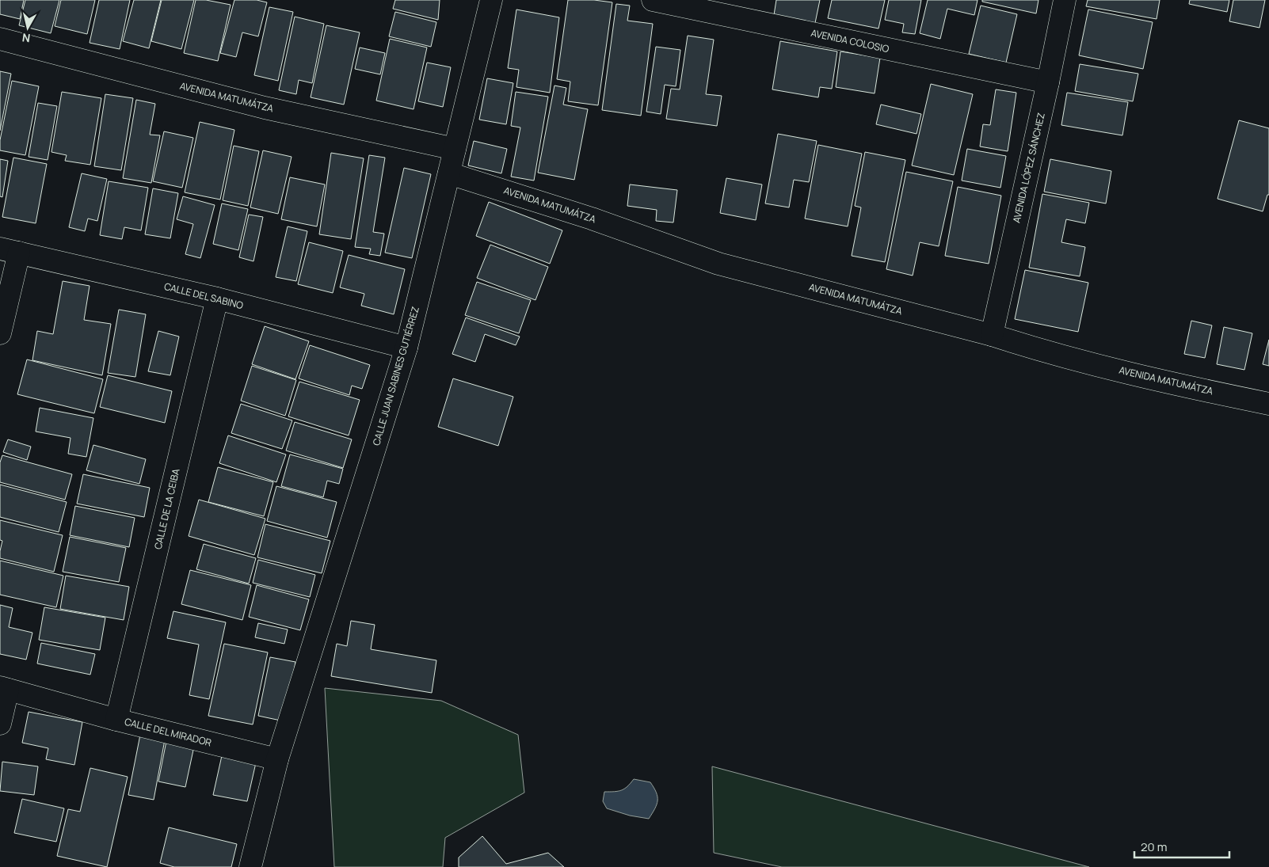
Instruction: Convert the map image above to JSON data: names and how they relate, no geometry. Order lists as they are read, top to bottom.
{
  "streets": {
    "street": [
      "AVENIDA COLOSIO",
      "AVENIDA MATUMÁTZA",
      "AVENIDA LÓPEZ SÁNCHEZ",
      "CALLE DEL SABINO",
      "CALLE JUAN SABINES GUTIÉRREZ",
      "CALLE DE LA CEIBA",
      "CALLE DEL MIRADOR"
    ]
  },
  "crossings": [
    ["AVENIDA COLOSIO", "AVENIDA LÓPEZ SÁNCHEZ"],
    ["AVENIDA MATUMÁTZA", "AVENIDA LÓPEZ SÁNCHEZ"],
    ["AVENIDA MATUMÁTZA", "CALLE JUAN SABINES GUTIÉRREZ"],
    ["CALLE DEL SABINO", "CALLE JUAN SABINES GUTIÉRREZ"],
    ["CALLE DEL SABINO", "CALLE DE LA CEIBA"],
    ["CALLE JUAN SABINES GUTIÉRREZ", "CALLE DEL MIRADOR"],
    ["CALLE DE LA CEIBA", "CALLE DEL MIRADOR"]
  ],
  "scale_bar": "20 m",
  "north": "bottom"
}
